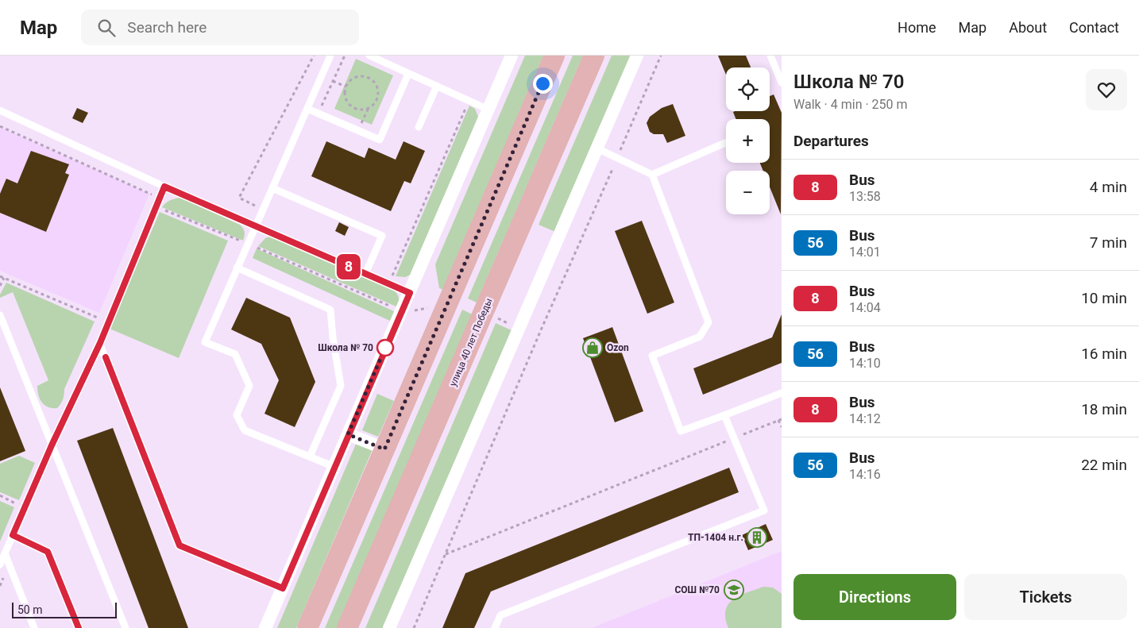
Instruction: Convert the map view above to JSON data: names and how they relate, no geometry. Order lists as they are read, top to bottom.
{
  "streets": {
    "main road": ["улица 40 лет Победы"]
  },
  "places": {
    "other": ["Школа № 70"],
    "shop": ["Ozon"],
    "building": ["ТП-1404 н.г."],
    "school or university": ["СОШ №70"]
  },
  "lines": ["bus line 8"],
  "scale_bar": "50 m",
  "page": {
    "header": "Map",
    "search": "Search here",
    "nav": [
      "Home",
      "Map",
      "About",
      "Contact"
    ],
    "on_map": "8",
    "heading": [
      ["Школа № 70", "Walk · 4 min · 250 m"],
      "Departures"
    ],
    "map_buttons": ["+", "−"],
    "list": [
      {
        "mark": "8",
        "name": "Bus",
        "note": "13:58",
        "value": "4 min"
      },
      {
        "mark": "56",
        "name": "Bus",
        "note": "14:01",
        "value": "7 min"
      },
      {
        "mark": "8",
        "name": "Bus",
        "note": "14:04",
        "value": "10 min"
      },
      {
        "mark": "56",
        "name": "Bus",
        "note": "14:10",
        "value": "16 min"
      },
      {
        "mark": "8",
        "name": "Bus",
        "note": "14:12",
        "value": "18 min"
      },
      {
        "mark": "56",
        "name": "Bus",
        "note": "14:16",
        "value": "22 min"
      }
    ],
    "buttons": ["Directions", "Tickets"],
    "scale": "50 m"
  }
}
